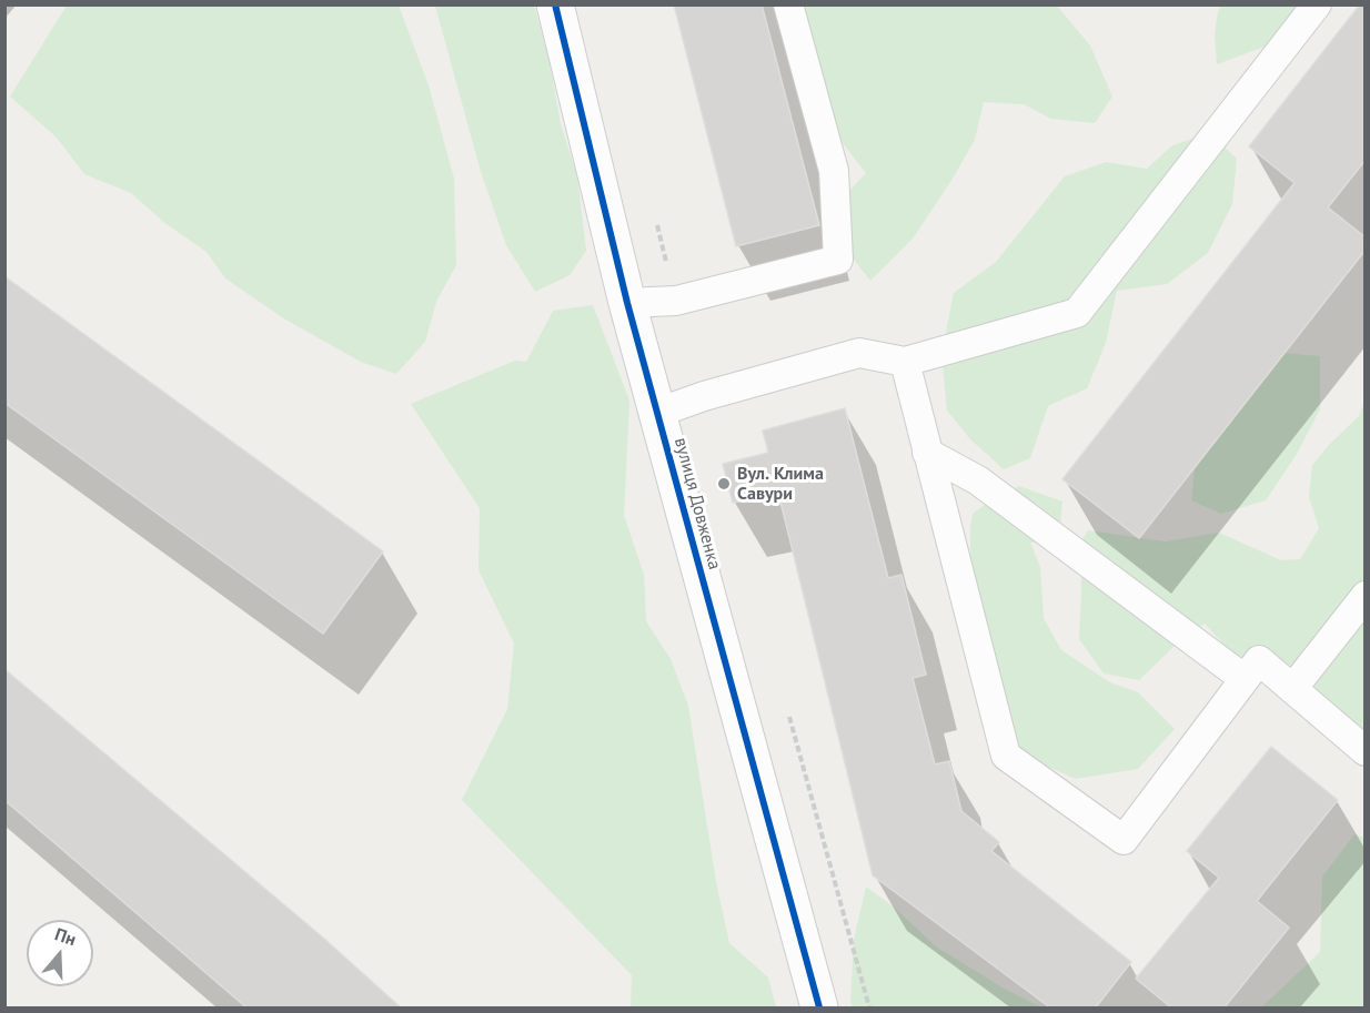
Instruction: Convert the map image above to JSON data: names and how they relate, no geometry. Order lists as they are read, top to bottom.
{
  "streets": {
    "street": ["вулиця Довженка"]
  },
  "places": ["Вул. Клима Савури"],
  "north": "top"
}
